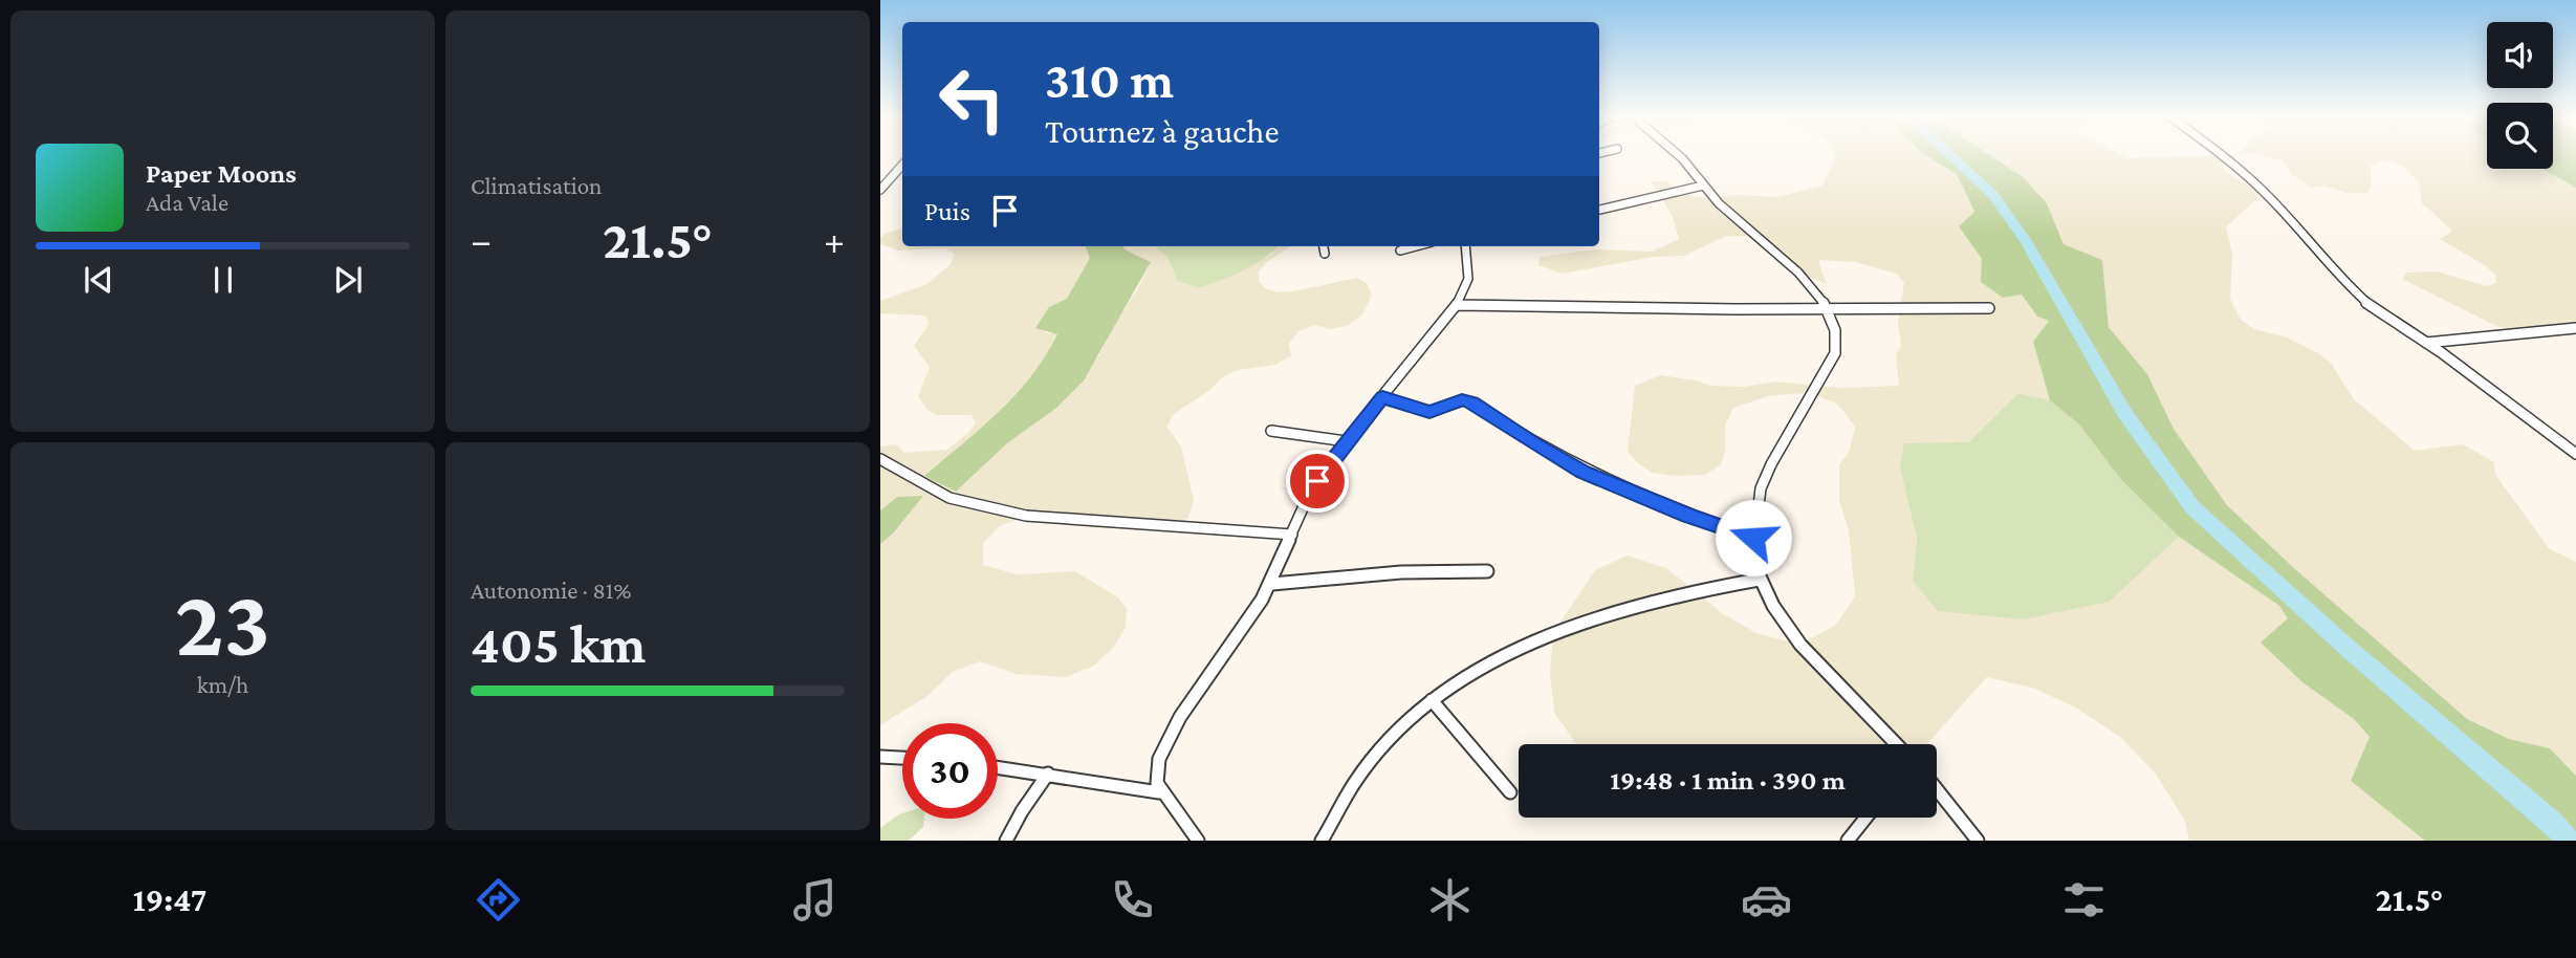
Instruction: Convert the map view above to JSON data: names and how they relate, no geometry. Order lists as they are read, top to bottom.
{
  "page": {
    "tile": [
      "Climatisation",
      ["23", "km/h"],
      ["Autonomie · 81%", "405 km"]
    ],
    "turn": ["310 m", "Tournez à gauche"],
    "song": ["Paper Moons", "Ada Vale"],
    "then": "Puis",
    "heat": ["−", "21.5°", "+"],
    "limit": "30",
    "trip": "19:48 · 1 min · 390 m",
    "tabs": ["19:47", "21.5°"]
  }
}
